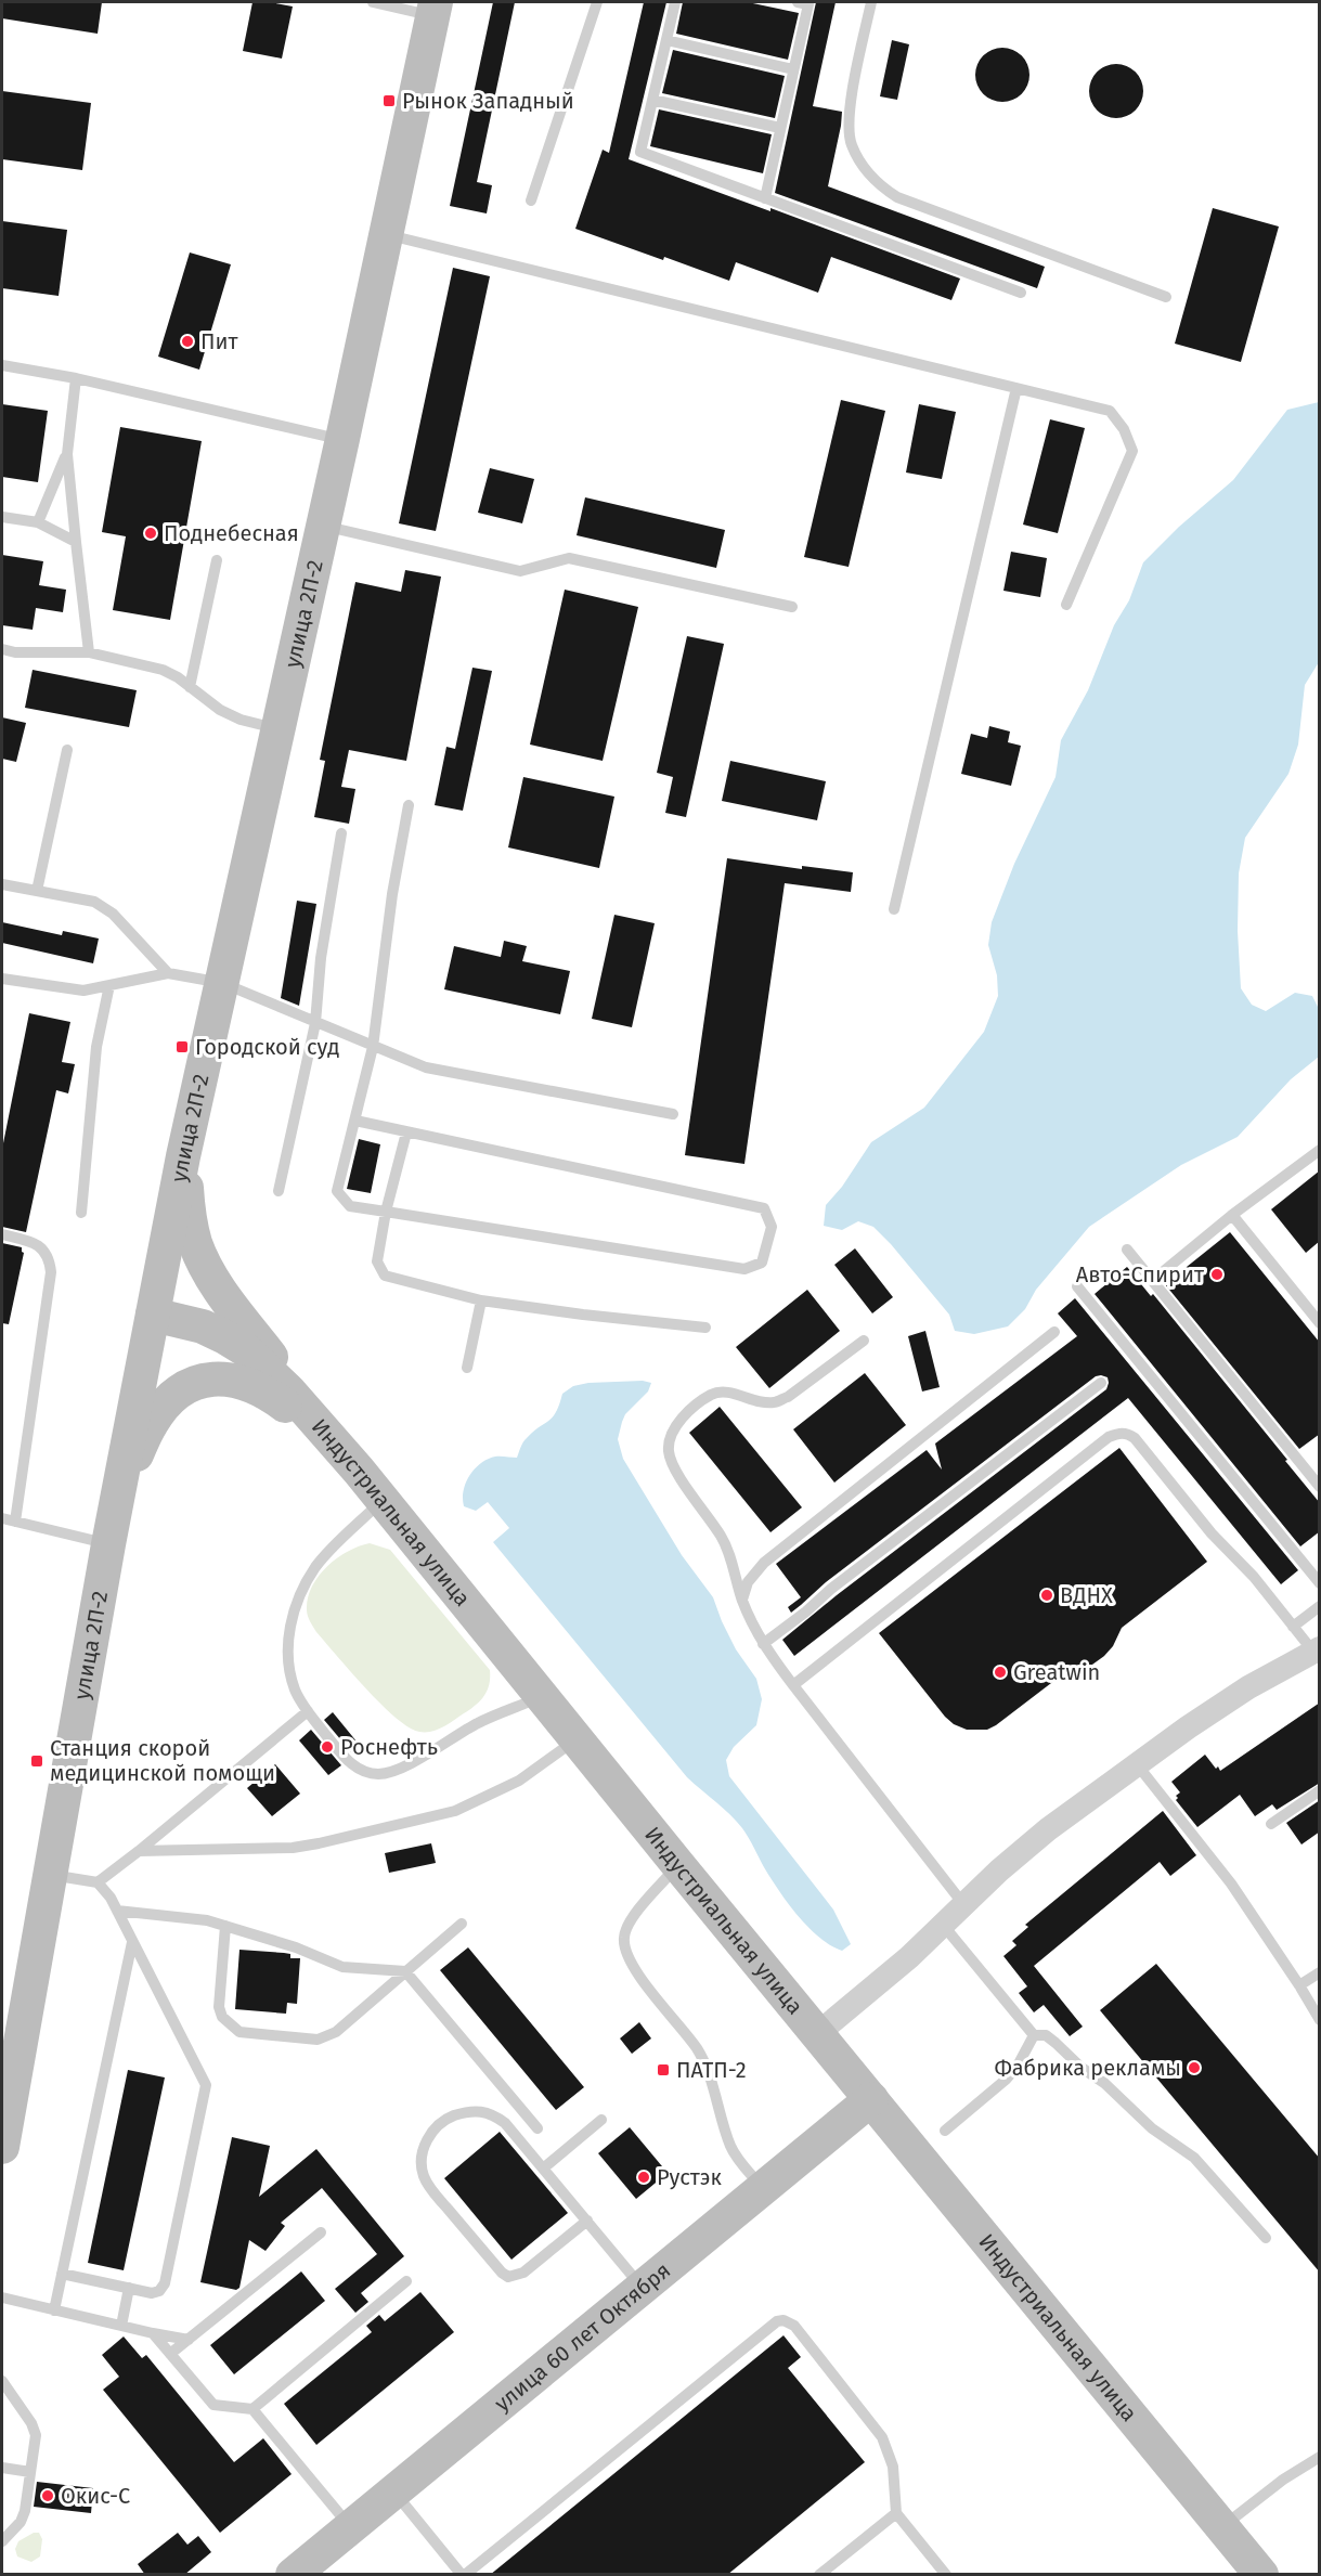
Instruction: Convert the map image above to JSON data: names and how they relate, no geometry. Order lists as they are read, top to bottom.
{
  "streets": {
    "main road": ["улица 2П-2", "Индустриальная улица", "улица 60 лет Октября"]
  },
  "crossings": [
    ["улица 2П-2", "Индустриальная улица"],
    ["Индустриальная улица", "улица 60 лет Октября"]
  ],
  "places": {
    "transit": [
      "Рынок Западный",
      "Городской суд",
      "Станция скорой медицинской помощи",
      "ПАТП-2"
    ],
    "other": [
      "Пит",
      "Поднебесная",
      "Авто-Спирит",
      "ВДНХ",
      "Greatwin",
      "Роснефть",
      "Фабрика рекламы",
      "Рустэк",
      "Окис-С"
    ]
  }
}
